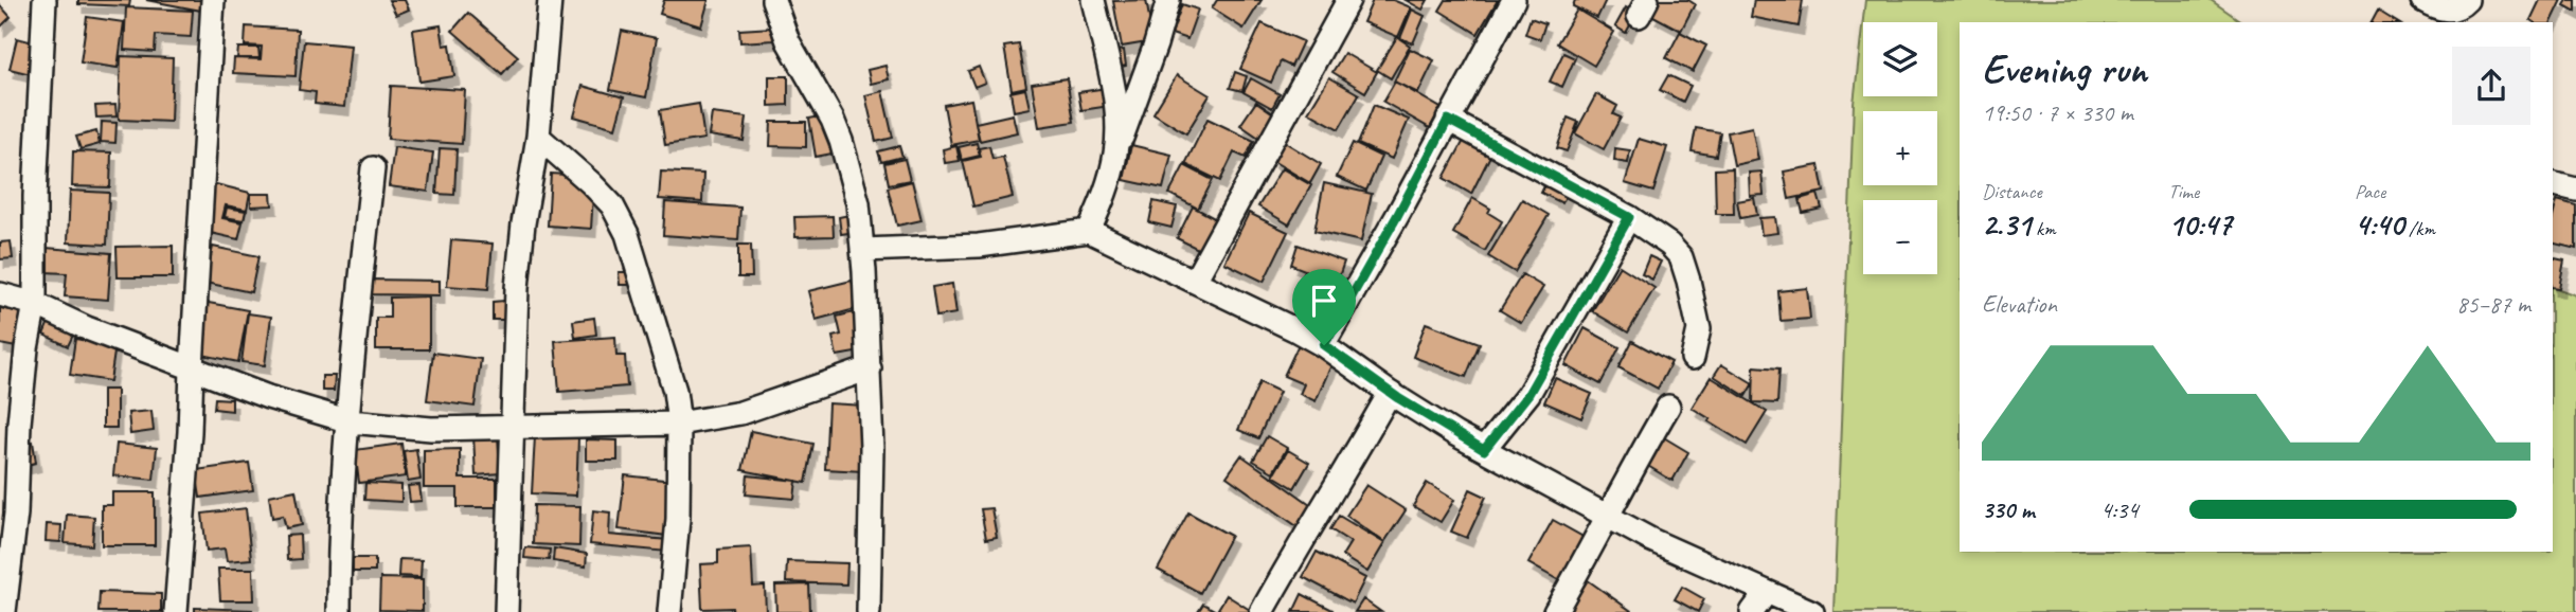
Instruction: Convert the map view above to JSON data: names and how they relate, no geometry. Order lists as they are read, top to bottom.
{
  "page": {
    "map_buttons": ["+", "−"],
    "heading": ["Evening run", "19:50 · 7 × 330 m"],
    "stats": [
      ["Distance", "2.31 km"],
      ["Time", "10:47"],
      ["Pace", "4:40 /km"]
    ],
    "chart": ["Elevation", "85–87 m"],
    "list": [
      {
        "name": "330 m",
        "note": "4:34"
      }
    ]
  }
}
